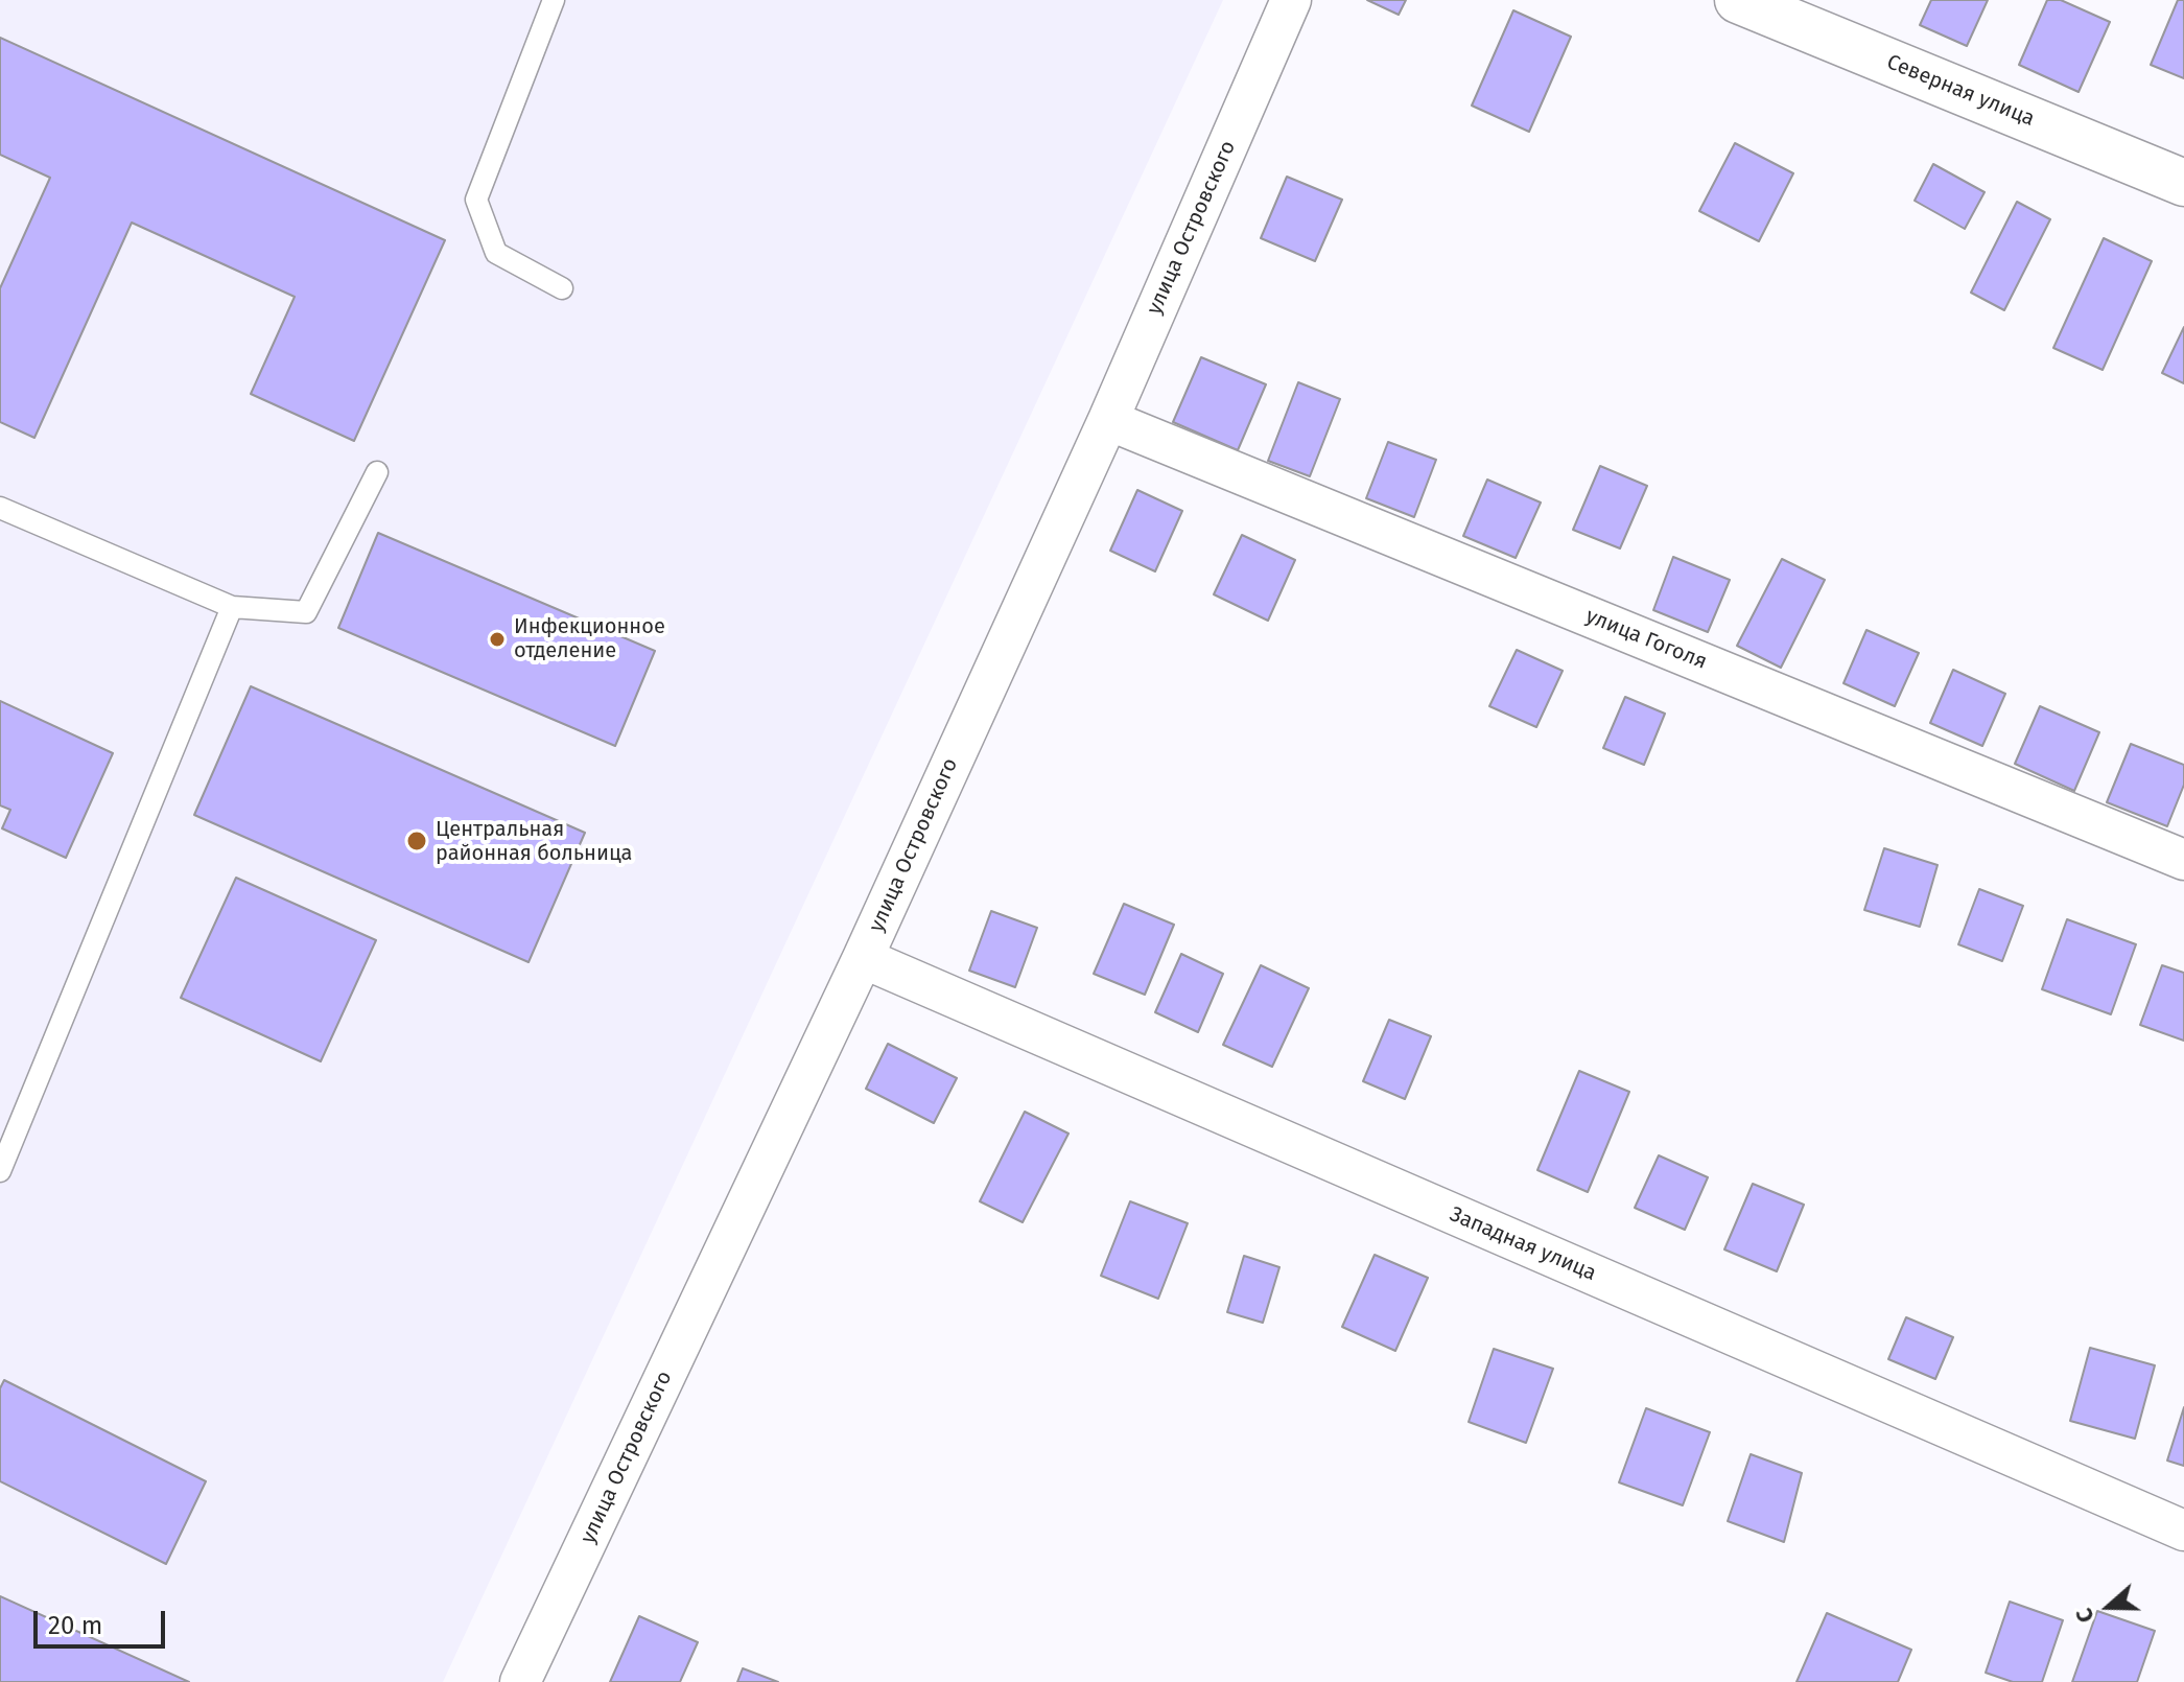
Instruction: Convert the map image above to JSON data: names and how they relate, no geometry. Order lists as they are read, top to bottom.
{
  "streets": {
    "street": [
      "Северная улица",
      "улица Островского",
      "улица Гоголя",
      "Западная улица"
    ]
  },
  "crossings": [
    ["улица Островского", "улица Гоголя"],
    ["улица Островского", "Западная улица"]
  ],
  "places": ["Инфекционное отделение", "Центральная районная больница"],
  "scale_bar": "20 m",
  "north": "left"
}
